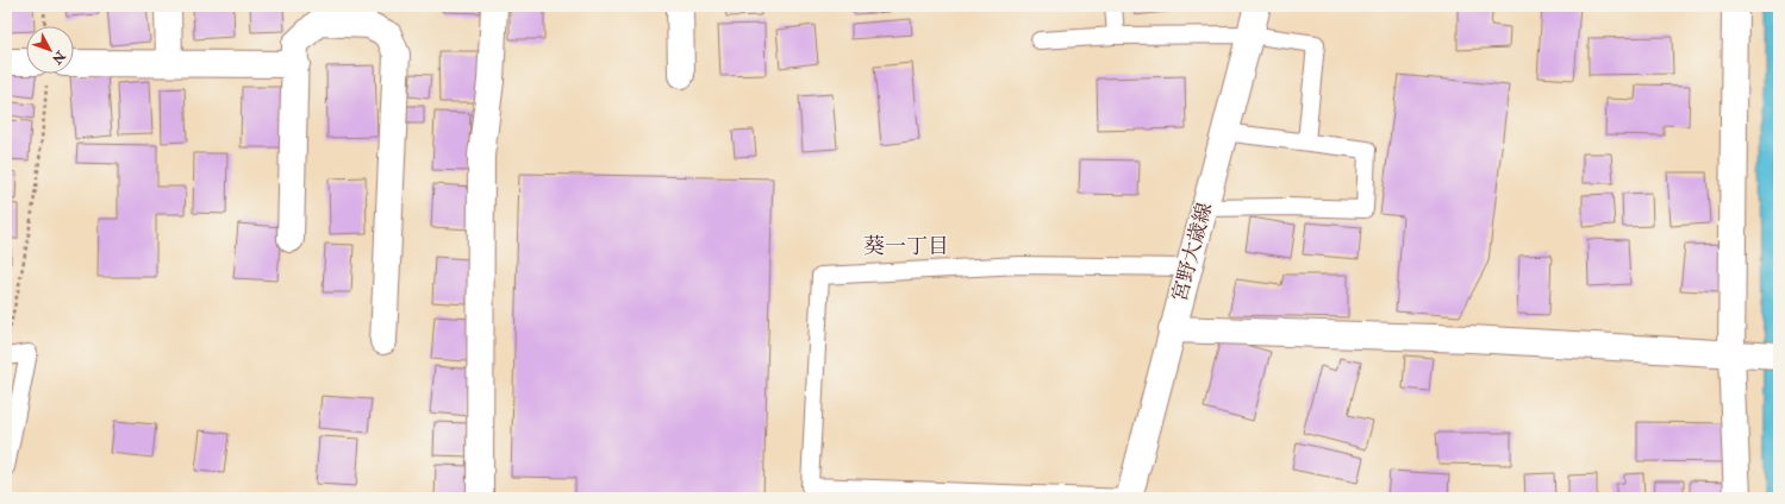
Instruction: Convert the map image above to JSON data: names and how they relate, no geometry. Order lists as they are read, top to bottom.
{
  "streets": {
    "street": ["宮野大歳線"]
  },
  "districts": ["葵一丁目"],
  "north": "bottom right"
}
